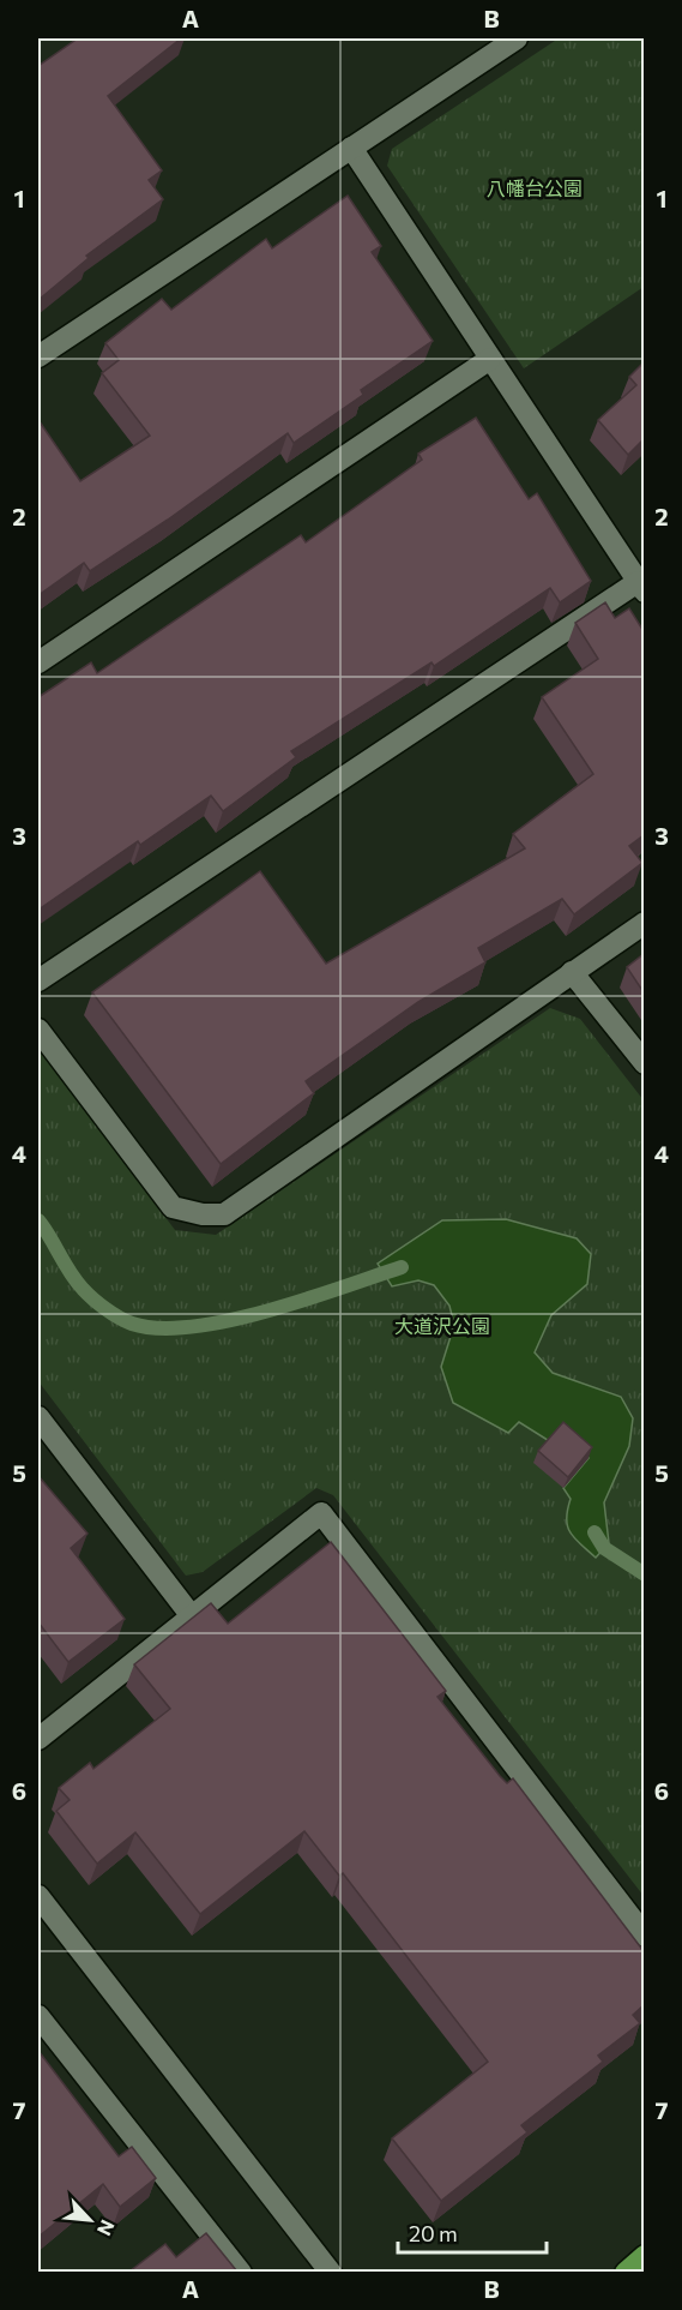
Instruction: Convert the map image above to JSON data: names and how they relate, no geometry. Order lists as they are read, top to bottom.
{
  "parks": ["八幡台公園", "大道沢公園"],
  "scale_bar": "20 m",
  "north": "bottom right",
  "grid": {
    "columns": ["A", "B"],
    "rows": [
      "1",
      "2",
      "3",
      "4",
      "5",
      "6",
      "7"
    ]
  }
}
